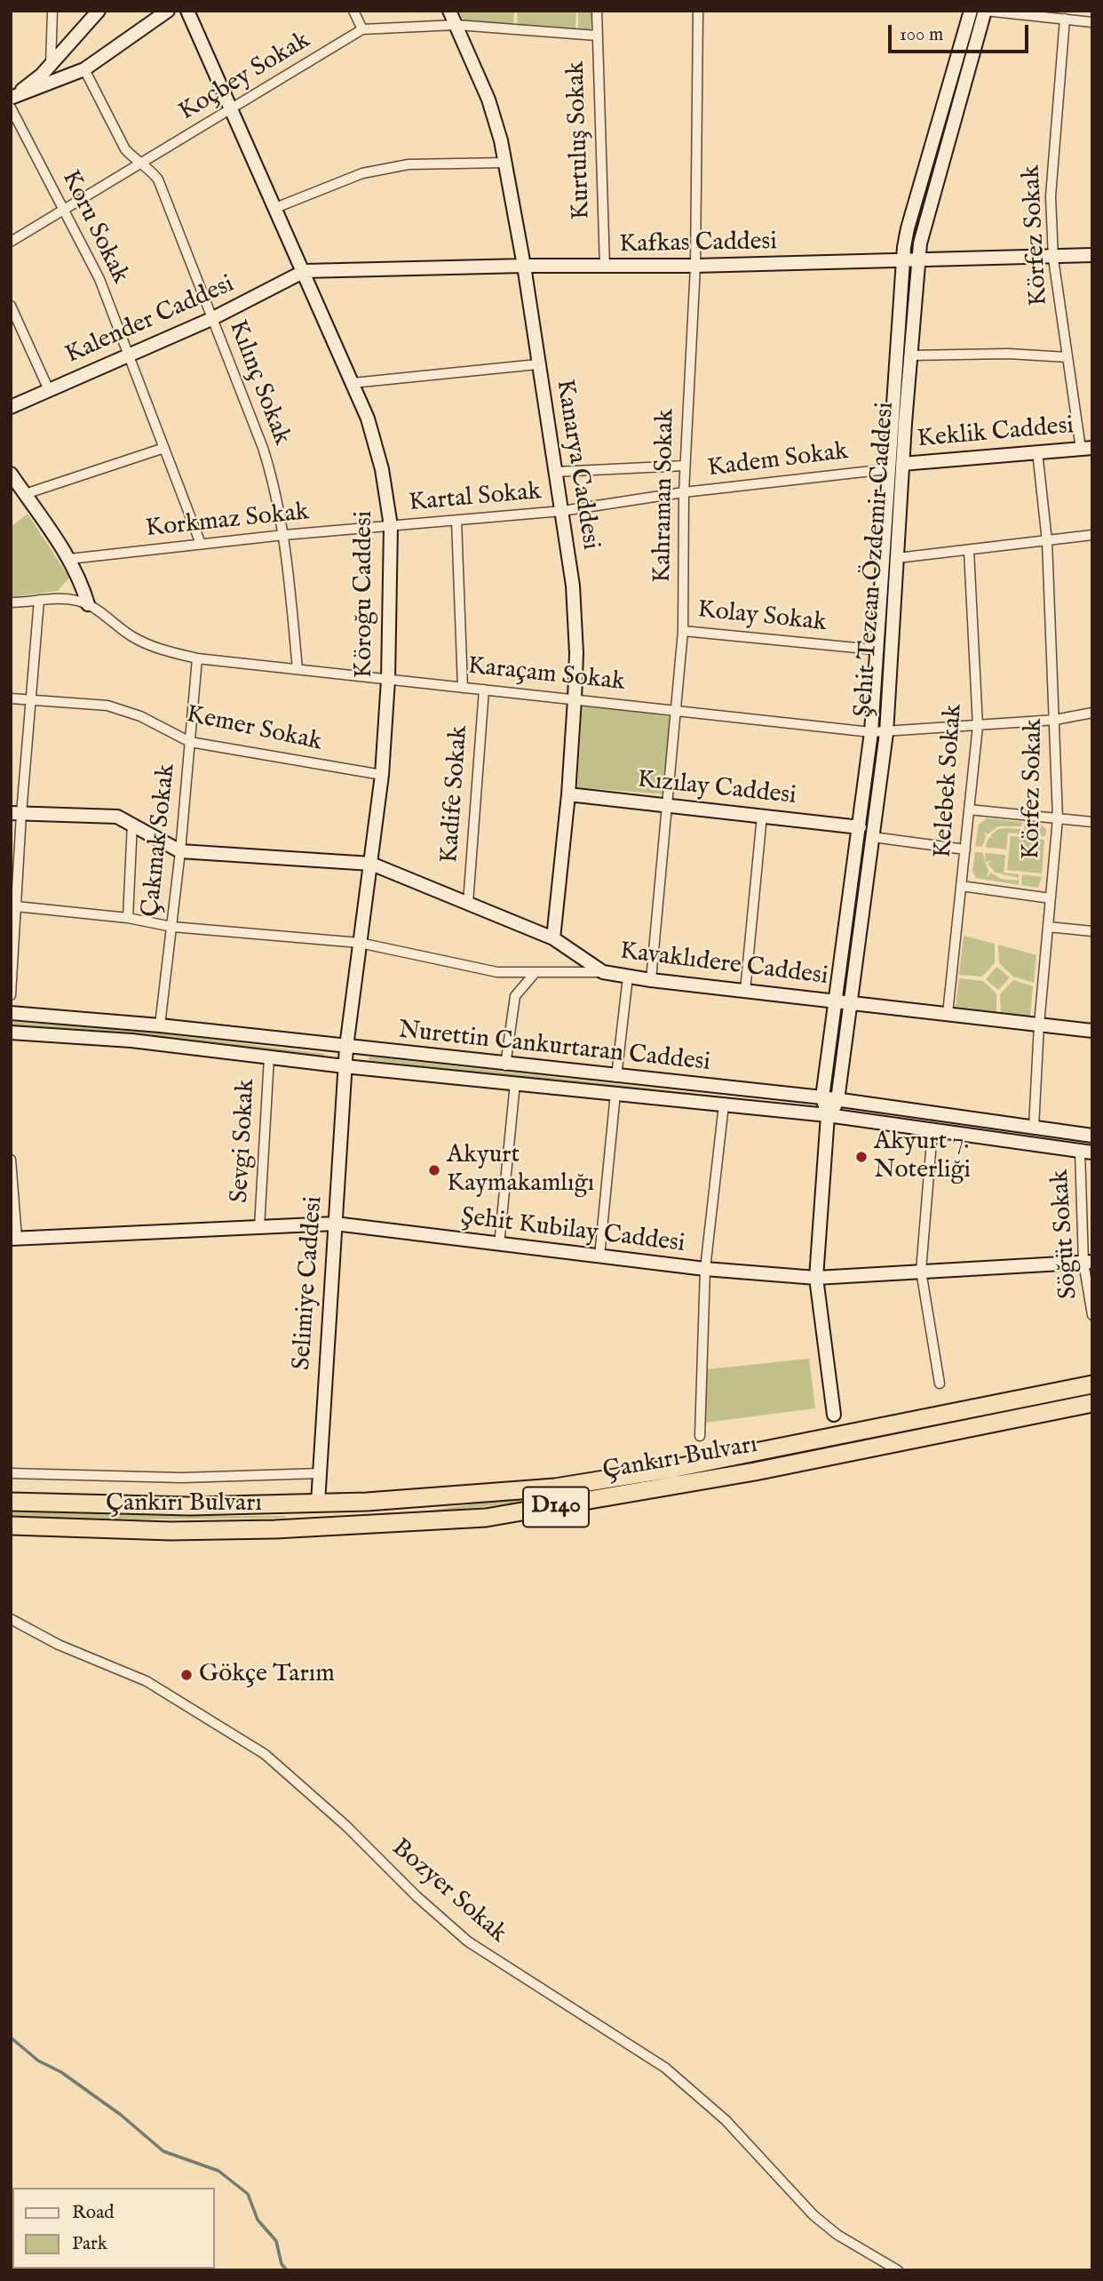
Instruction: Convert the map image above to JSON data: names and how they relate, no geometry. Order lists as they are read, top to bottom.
{
  "streets": {
    "highway": ["Çankırı Bulvarı", "D140"],
    "street": [
      "Koçbey Sokak",
      "Kurtuluş Sokak",
      "Koru Sokak",
      "Körfez Sokak",
      "Kafkas Caddesi",
      "Kalender Caddesi",
      "Kılınç Sokak",
      "Keklik Caddesi",
      "Kadem Sokak",
      "Kanarya Caddesi",
      "Kahraman Sokak",
      "Kartal Sokak",
      "Korkmaz Sokak",
      "Şehit Tezcan Özdemir Caddesi",
      "Köroğu Caddesi",
      "Kolay Sokak",
      "Karaçam Sokak",
      "Kemer Sokak",
      "Kelebek Sokak",
      "Kızılay Caddesi",
      "Kadife Sokak",
      "Çakmak Sokak",
      "Kavaklıdere Caddesi",
      "Nurettin Cankurtaran Caddesi",
      "Sevgi Sokak",
      "Şehit Kubilay Caddesi",
      "Söğüt Sokak",
      "Selimiye Caddesi",
      "Bozyer Sokak"
    ]
  },
  "crossings": [
    ["Koçbey Sokak", "Kurtuluş Sokak"],
    ["Koçbey Sokak", "Koru Sokak"],
    ["Koçbey Sokak", "Kılınç Sokak"],
    ["Koçbey Sokak", "Kanarya Caddesi"],
    ["Koçbey Sokak", "Köroğu Caddesi"],
    ["Kurtuluş Sokak", "Kafkas Caddesi"],
    ["Koru Sokak", "Kalender Caddesi"],
    ["Koru Sokak", "Korkmaz Sokak"],
    ["Körfez Sokak", "Kafkas Caddesi"],
    ["Körfez Sokak", "Keklik Caddesi"],
    ["Körfez Sokak", "Karaçam Sokak"],
    ["Körfez Sokak", "Kavaklıdere Caddesi"],
    ["Körfez Sokak", "Nurettin Cankurtaran Caddesi"],
    ["Kafkas Caddesi", "Kalender Caddesi"],
    ["Kafkas Caddesi", "Kanarya Caddesi"],
    ["Kafkas Caddesi", "Kahraman Sokak"],
    ["Kafkas Caddesi", "Şehit Tezcan Özdemir Caddesi"],
    ["Kafkas Caddesi", "Köroğu Caddesi"],
    ["Kalender Caddesi", "Kılınç Sokak"],
    ["Kalender Caddesi", "Köroğu Caddesi"],
    ["Kılınç Sokak", "Korkmaz Sokak"],
    ["Kılınç Sokak", "Karaçam Sokak"],
    ["Keklik Caddesi", "Şehit Tezcan Özdemir Caddesi"],
    ["Kadem Sokak", "Kanarya Caddesi"],
    ["Kadem Sokak", "Kahraman Sokak"],
    ["Kadem Sokak", "Kartal Sokak"],
    ["Kadem Sokak", "Şehit Tezcan Özdemir Caddesi"],
    ["Kanarya Caddesi", "Kartal Sokak"],
    ["Kanarya Caddesi", "Karaçam Sokak"],
    ["Kanarya Caddesi", "Kızılay Caddesi"],
    ["Kanarya Caddesi", "Kavaklıdere Caddesi"],
    ["Kahraman Sokak", "Kolay Sokak"],
    ["Kahraman Sokak", "Karaçam Sokak"],
    ["Kahraman Sokak", "Kızılay Caddesi"],
    ["Kahraman Sokak", "Kavaklıdere Caddesi"],
    ["Kartal Sokak", "Korkmaz Sokak"],
    ["Kartal Sokak", "Köroğu Caddesi"],
    ["Korkmaz Sokak", "Köroğu Caddesi"],
    ["Şehit Tezcan Özdemir Caddesi", "Kolay Sokak"],
    ["Şehit Tezcan Özdemir Caddesi", "Karaçam Sokak"],
    ["Şehit Tezcan Özdemir Caddesi", "Kızılay Caddesi"],
    ["Şehit Tezcan Özdemir Caddesi", "Kavaklıdere Caddesi"],
    ["Şehit Tezcan Özdemir Caddesi", "Nurettin Cankurtaran Caddesi"],
    ["Köroğu Caddesi", "Karaçam Sokak"],
    ["Köroğu Caddesi", "Kemer Sokak"],
    ["Köroğu Caddesi", "Kavaklıdere Caddesi"],
    ["Köroğu Caddesi", "Nurettin Cankurtaran Caddesi"],
    ["Köroğu Caddesi", "Selimiye Caddesi"],
    ["Karaçam Sokak", "Kelebek Sokak"],
    ["Karaçam Sokak", "Kadife Sokak"],
    ["Karaçam Sokak", "Çakmak Sokak"],
    ["Kemer Sokak", "Çakmak Sokak"],
    ["Kelebek Sokak", "Kavaklıdere Caddesi"],
    ["Kadife Sokak", "Kavaklıdere Caddesi"],
    ["Çakmak Sokak", "Kavaklıdere Caddesi"],
    ["Çakmak Sokak", "Nurettin Cankurtaran Caddesi"],
    ["Nurettin Cankurtaran Caddesi", "Sevgi Sokak"],
    ["Nurettin Cankurtaran Caddesi", "Söğüt Sokak"],
    ["Nurettin Cankurtaran Caddesi", "Selimiye Caddesi"],
    ["Sevgi Sokak", "Şehit Kubilay Caddesi"],
    ["Şehit Kubilay Caddesi", "Söğüt Sokak"],
    ["Şehit Kubilay Caddesi", "Selimiye Caddesi"],
    ["Selimiye Caddesi", "Çankırı Bulvarı"]
  ],
  "places": ["Akyurt 7. Noterliği", "Akyurt Kaymakamlığı", "Gökçe Tarım"],
  "legend": ["Road", "Park"],
  "scale_bar": "100 m"
}
